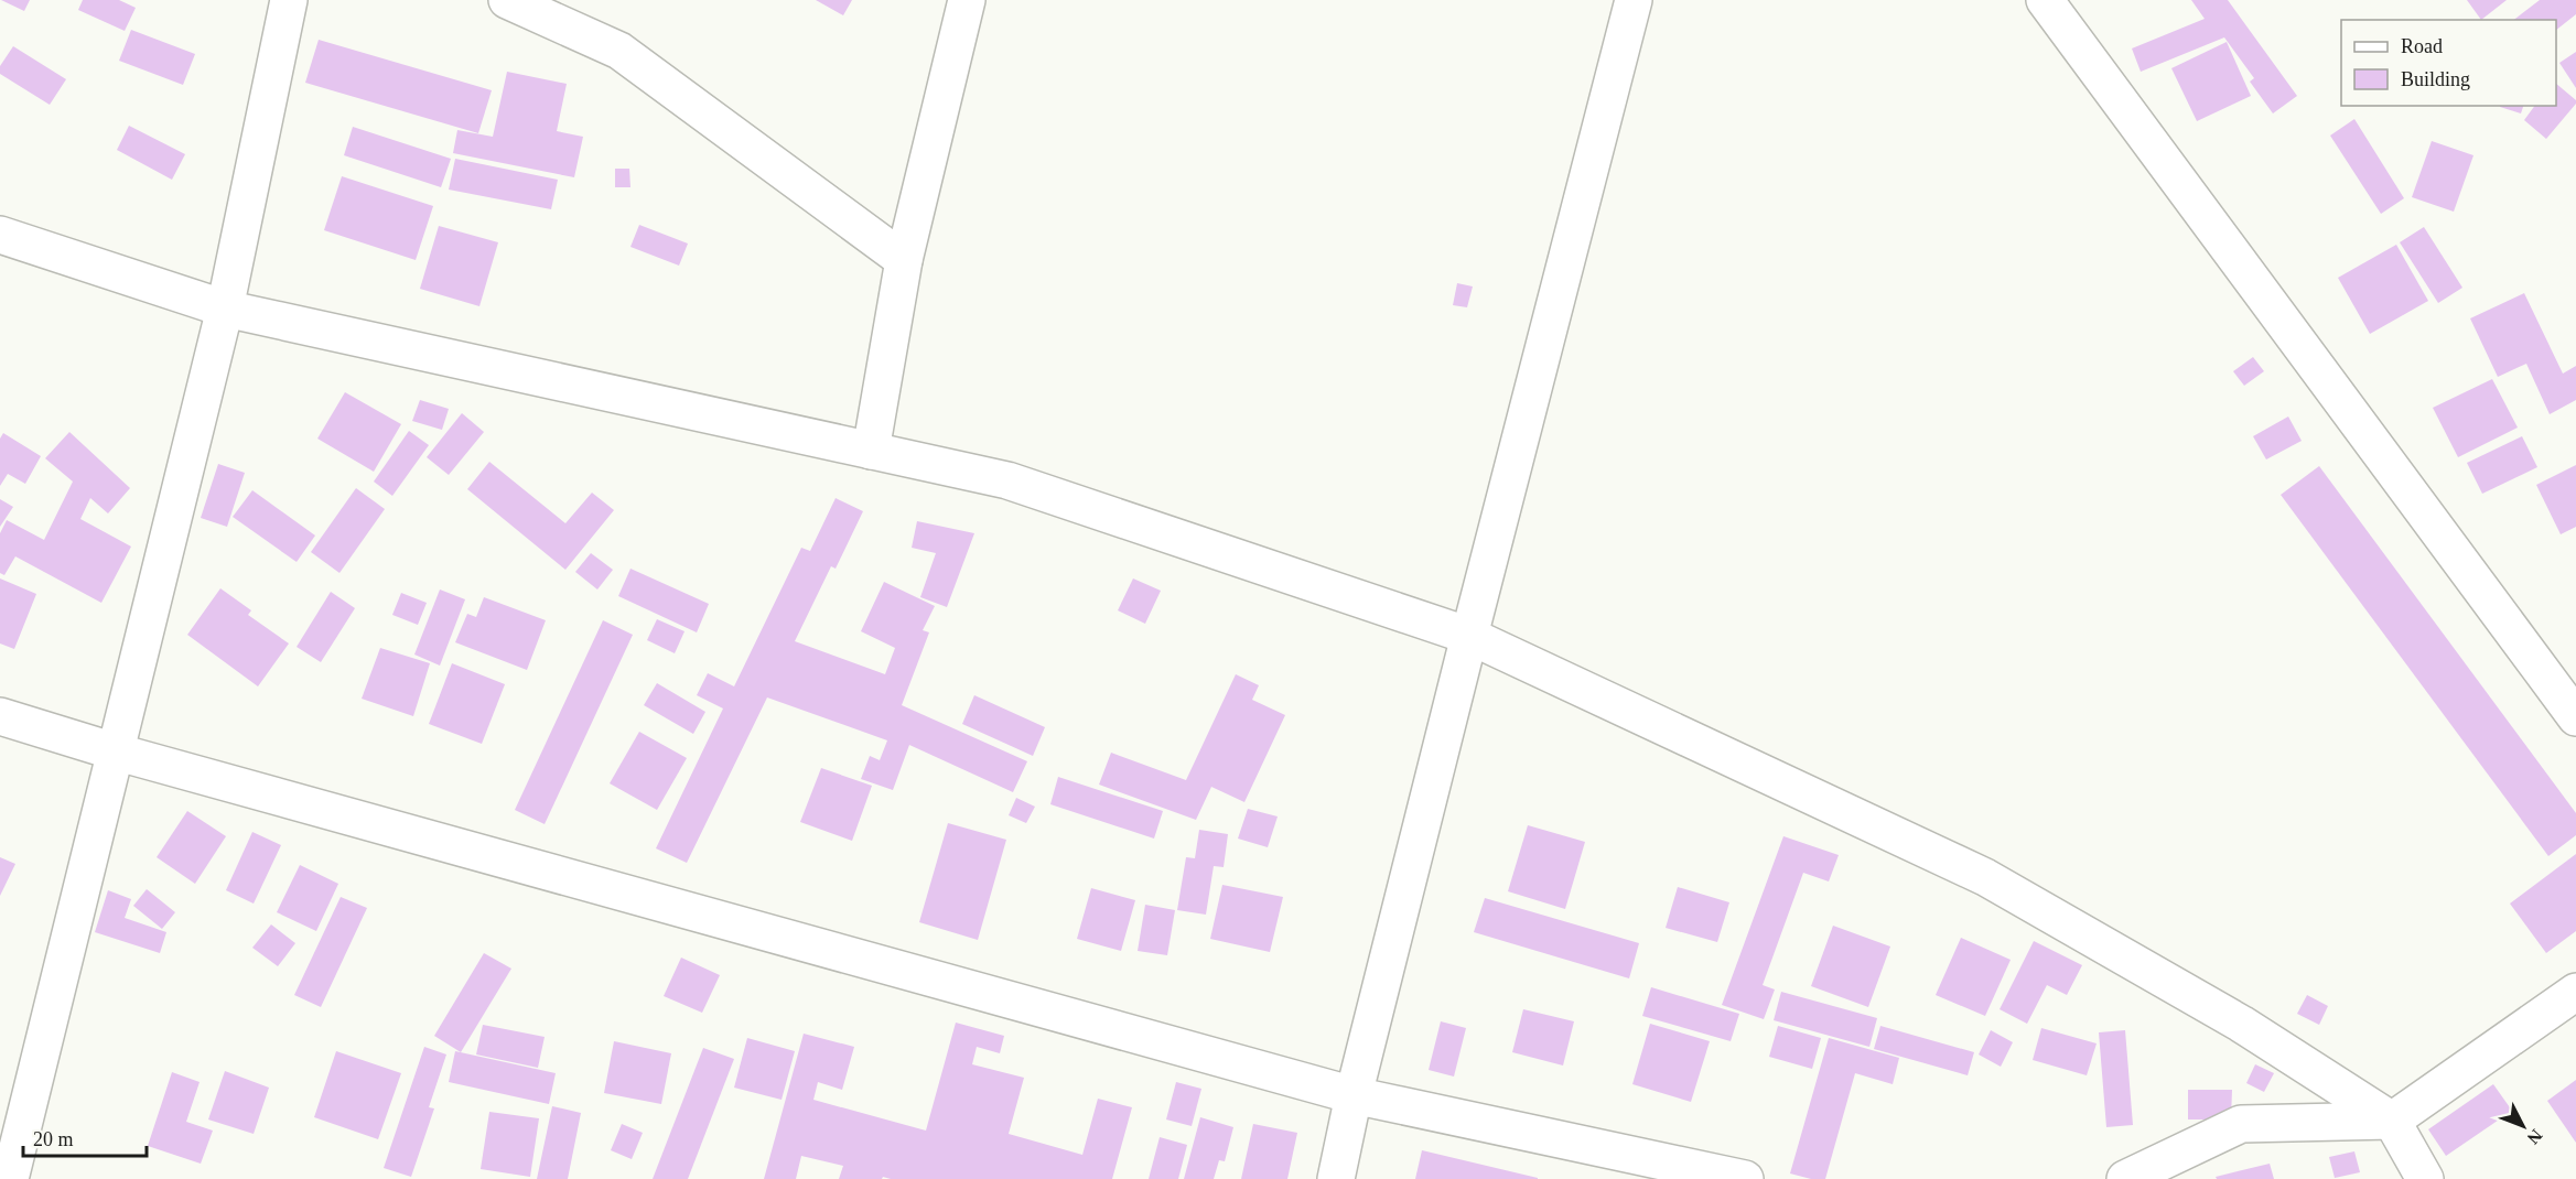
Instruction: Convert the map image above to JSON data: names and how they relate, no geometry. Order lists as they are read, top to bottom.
{
  "legend": ["Road", "Building"],
  "scale_bar": "20 m",
  "north": "bottom right"
}
